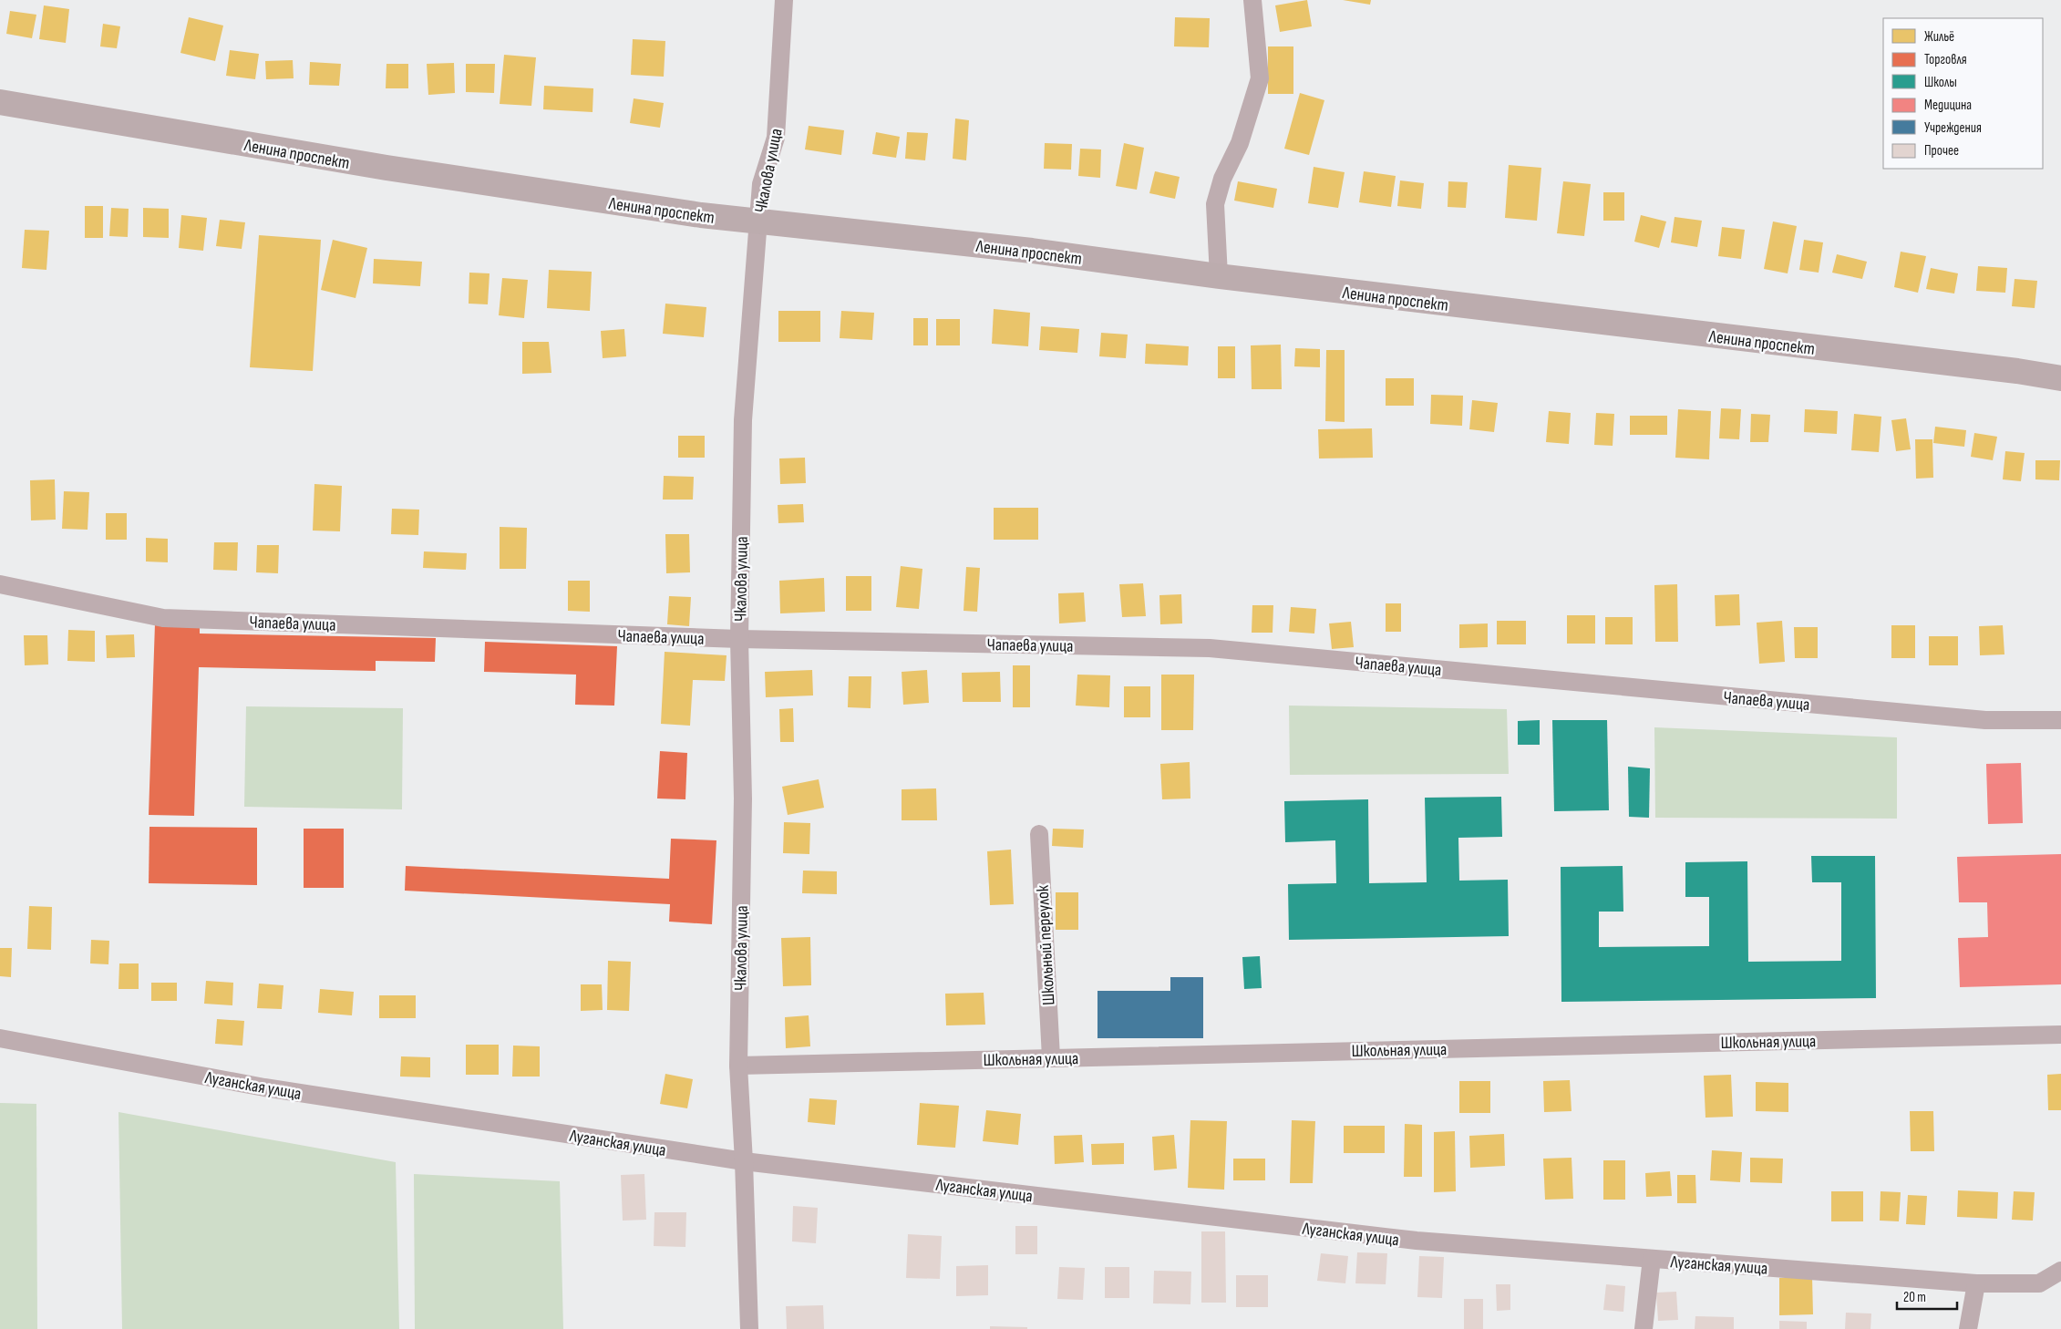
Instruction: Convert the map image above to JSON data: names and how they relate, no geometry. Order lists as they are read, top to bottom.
{
  "streets": {
    "main road": ["Ленина проспект"],
    "street": [
      "Чкалова улица",
      "Чапаева улица",
      "Школьный переулок",
      "Школьная улица",
      "Луганская улица"
    ]
  },
  "crossings": [
    ["Ленина проспект", "Чкалова улица"],
    ["Чкалова улица", "Чапаева улица"],
    ["Чкалова улица", "Школьная улица"],
    ["Чкалова улица", "Луганская улица"],
    ["Школьный переулок", "Школьная улица"]
  ],
  "legend": [
    "Жильё",
    "Торговля",
    "Школы",
    "Медицина",
    "Учреждения",
    "Прочее"
  ],
  "scale_bar": "20 m"
}
